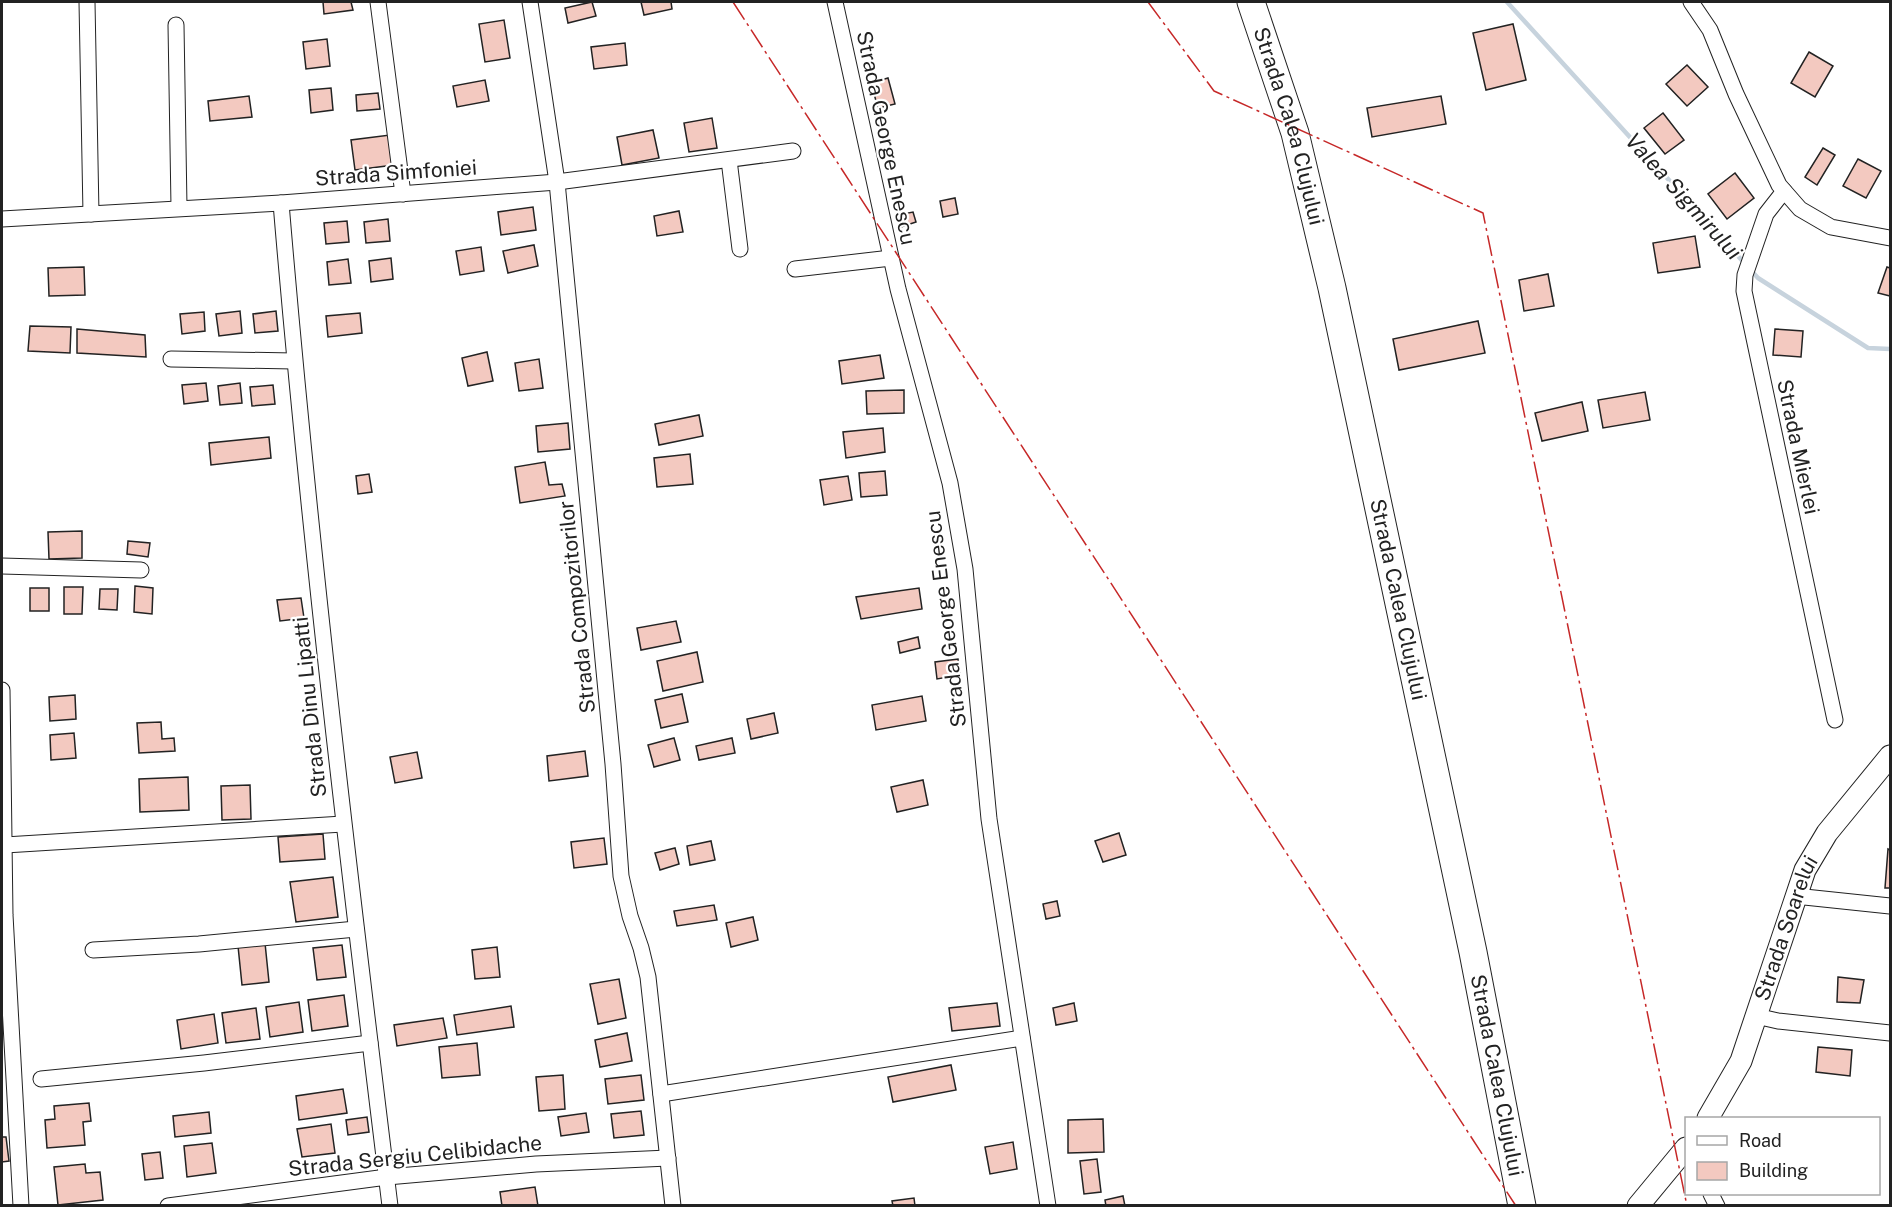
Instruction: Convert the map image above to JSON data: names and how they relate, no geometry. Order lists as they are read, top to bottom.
{
  "streets": {
    "highway": ["Strada Calea Clujului"],
    "main road": ["Strada Soarelui"],
    "street": [
      "Strada George Enescu",
      "Strada Simfoniei",
      "Strada Mierlei",
      "Strada Compozitorilor",
      "Strada Dinu Lipatti",
      "Strada Sergiu Celibidache"
    ]
  },
  "crossings": [
    ["Strada Simfoniei", "Strada Compozitorilor"],
    ["Strada Simfoniei", "Strada Dinu Lipatti"],
    ["Strada Compozitorilor", "Strada Sergiu Celibidache"],
    ["Strada Dinu Lipatti", "Strada Sergiu Celibidache"]
  ],
  "water": ["Valea Sigmirului"],
  "legend": ["Road", "Building"]
}
